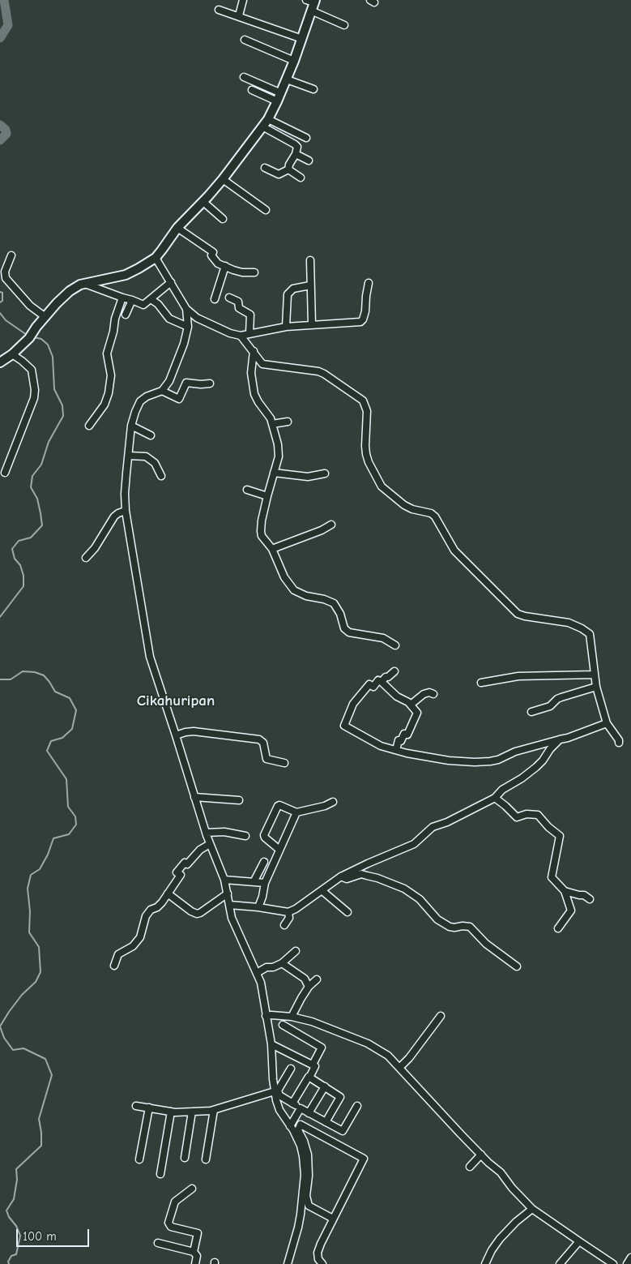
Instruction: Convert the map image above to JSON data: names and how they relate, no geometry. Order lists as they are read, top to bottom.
{
  "districts": ["Cikahuripan"],
  "scale_bar": "100 m"
}
